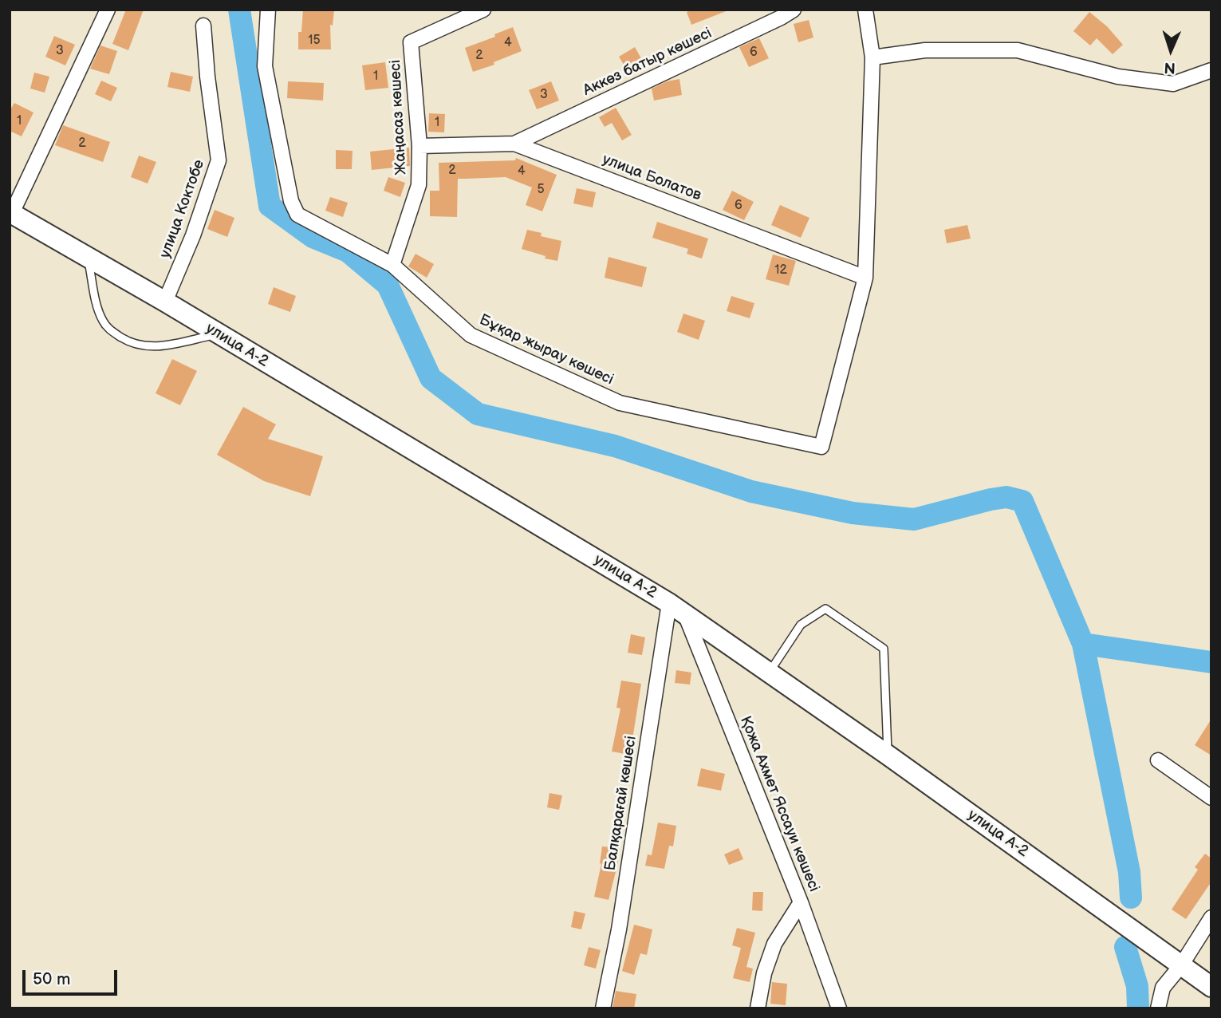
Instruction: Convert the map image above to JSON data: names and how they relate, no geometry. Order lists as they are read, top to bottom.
{
  "streets": {
    "main road": ["улица А-2"],
    "street": [
      "Аккөз батыр көшесі",
      "Жаңасаз көшесі",
      "улица Болатов",
      "улица Коктобе",
      "Бұқар жырау көшесі",
      "Балқарағай көшесі",
      "Қожа Ахмет Яссауи көшесі"
    ]
  },
  "crossings": [
    ["Аккөз батыр көшесі", "улица Болатов"],
    ["Жаңасаз көшесі", "улица Болатов"],
    ["Жаңасаз көшесі", "Бұқар жырау көшесі"],
    ["улица Болатов", "Бұқар жырау көшесі"],
    ["улица Коктобе", "улица А-2"],
    ["улица А-2", "Балқарағай көшесі"],
    ["улица А-2", "Қожа Ахмет Яссауи көшесі"],
    ["Балқарағай көшесі", "Қожа Ахмет Яссауи көшесі"]
  ],
  "house_numbers": [
    "15",
    "4",
    "3",
    "6",
    "2",
    "1",
    "3",
    "1",
    "1",
    "2",
    "2",
    "4",
    "5",
    "6",
    "12"
  ],
  "scale_bar": "50 m",
  "north": "bottom"
}
